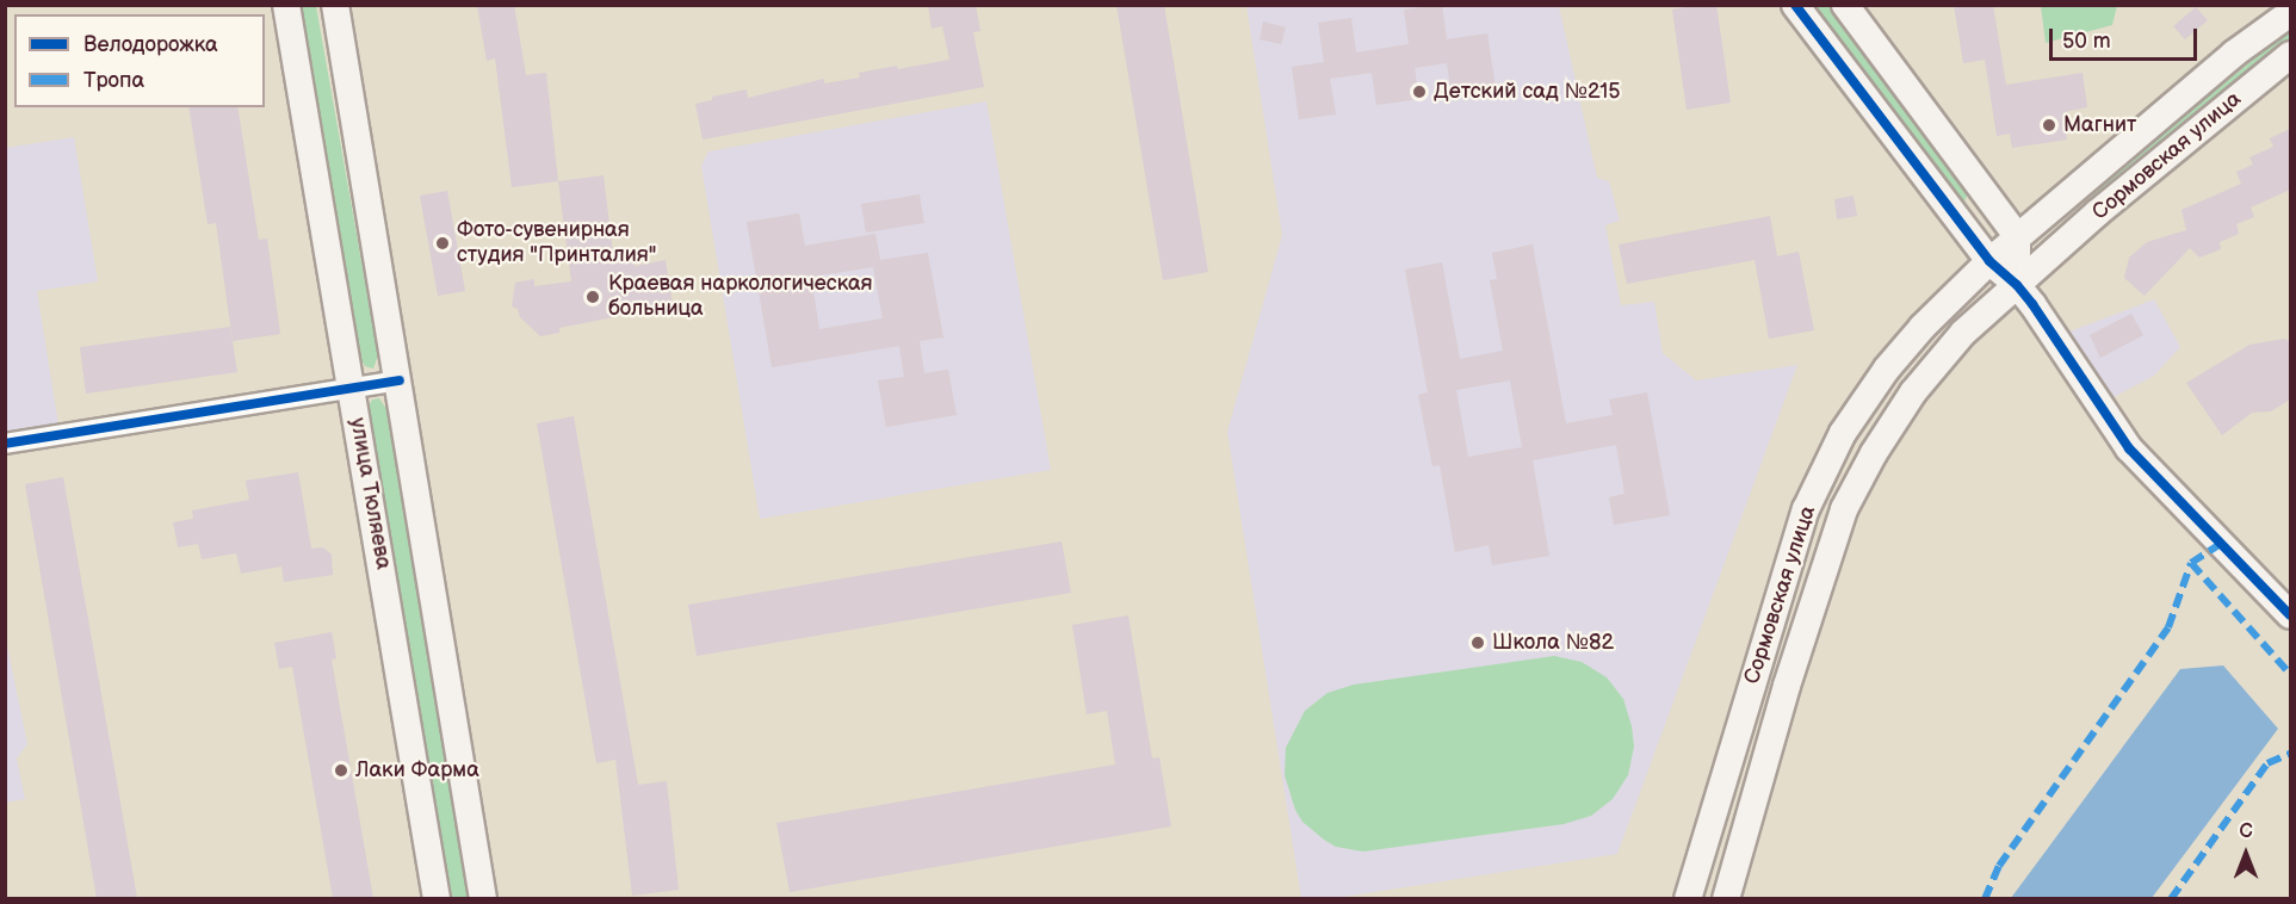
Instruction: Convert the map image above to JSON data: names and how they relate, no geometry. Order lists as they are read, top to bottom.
{
  "streets": {
    "main road": ["Сормовская улица", "улица Тюляева"]
  },
  "places": [
    "Детский сад №215",
    "Магнит",
    "Фото-сувенирная студия \"Принталия\"",
    "Краевая наркологическая больница",
    "Школа №82",
    "Лаки Фарма"
  ],
  "legend": ["Велодорожка", "Тропа"],
  "scale_bar": "50 m",
  "north": "top"
}
